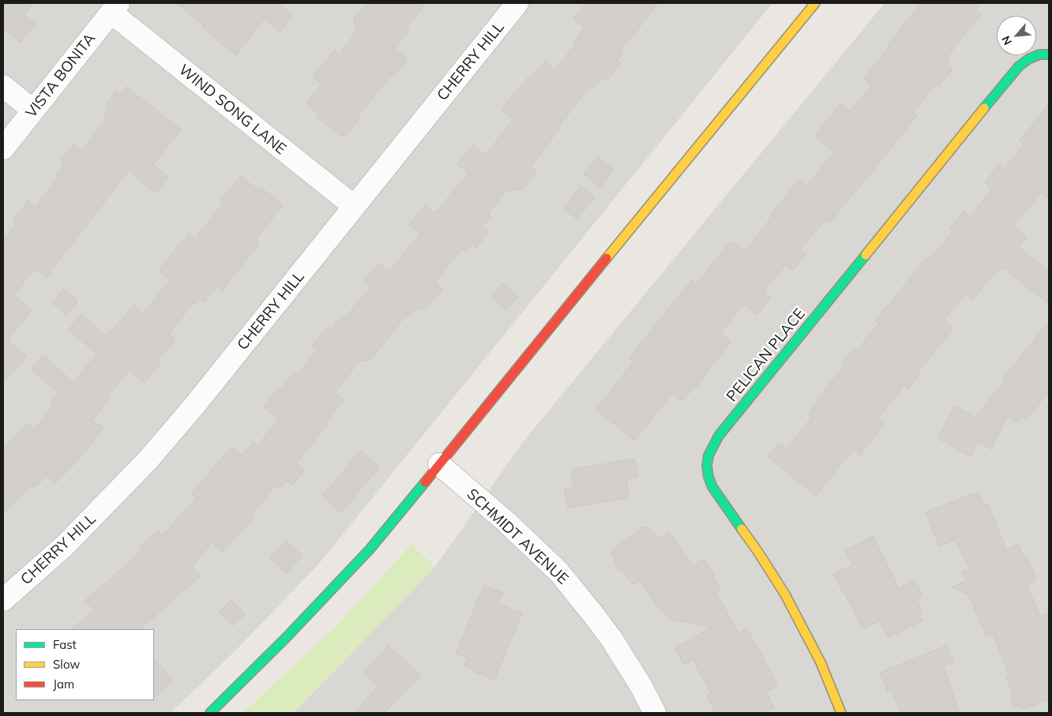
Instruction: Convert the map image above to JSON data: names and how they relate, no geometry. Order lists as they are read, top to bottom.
{
  "streets": {
    "main road": ["PELICAN PLACE"],
    "street": [
      "CHERRY HILL",
      "VISTA BONITA",
      "WIND SONG LANE",
      "SCHMIDT AVENUE"
    ]
  },
  "crossings": [
    ["CHERRY HILL", "WIND SONG LANE"],
    ["VISTA BONITA", "WIND SONG LANE"]
  ],
  "legend": ["Fast", "Slow", "Jam"],
  "north": "bottom left"
}
